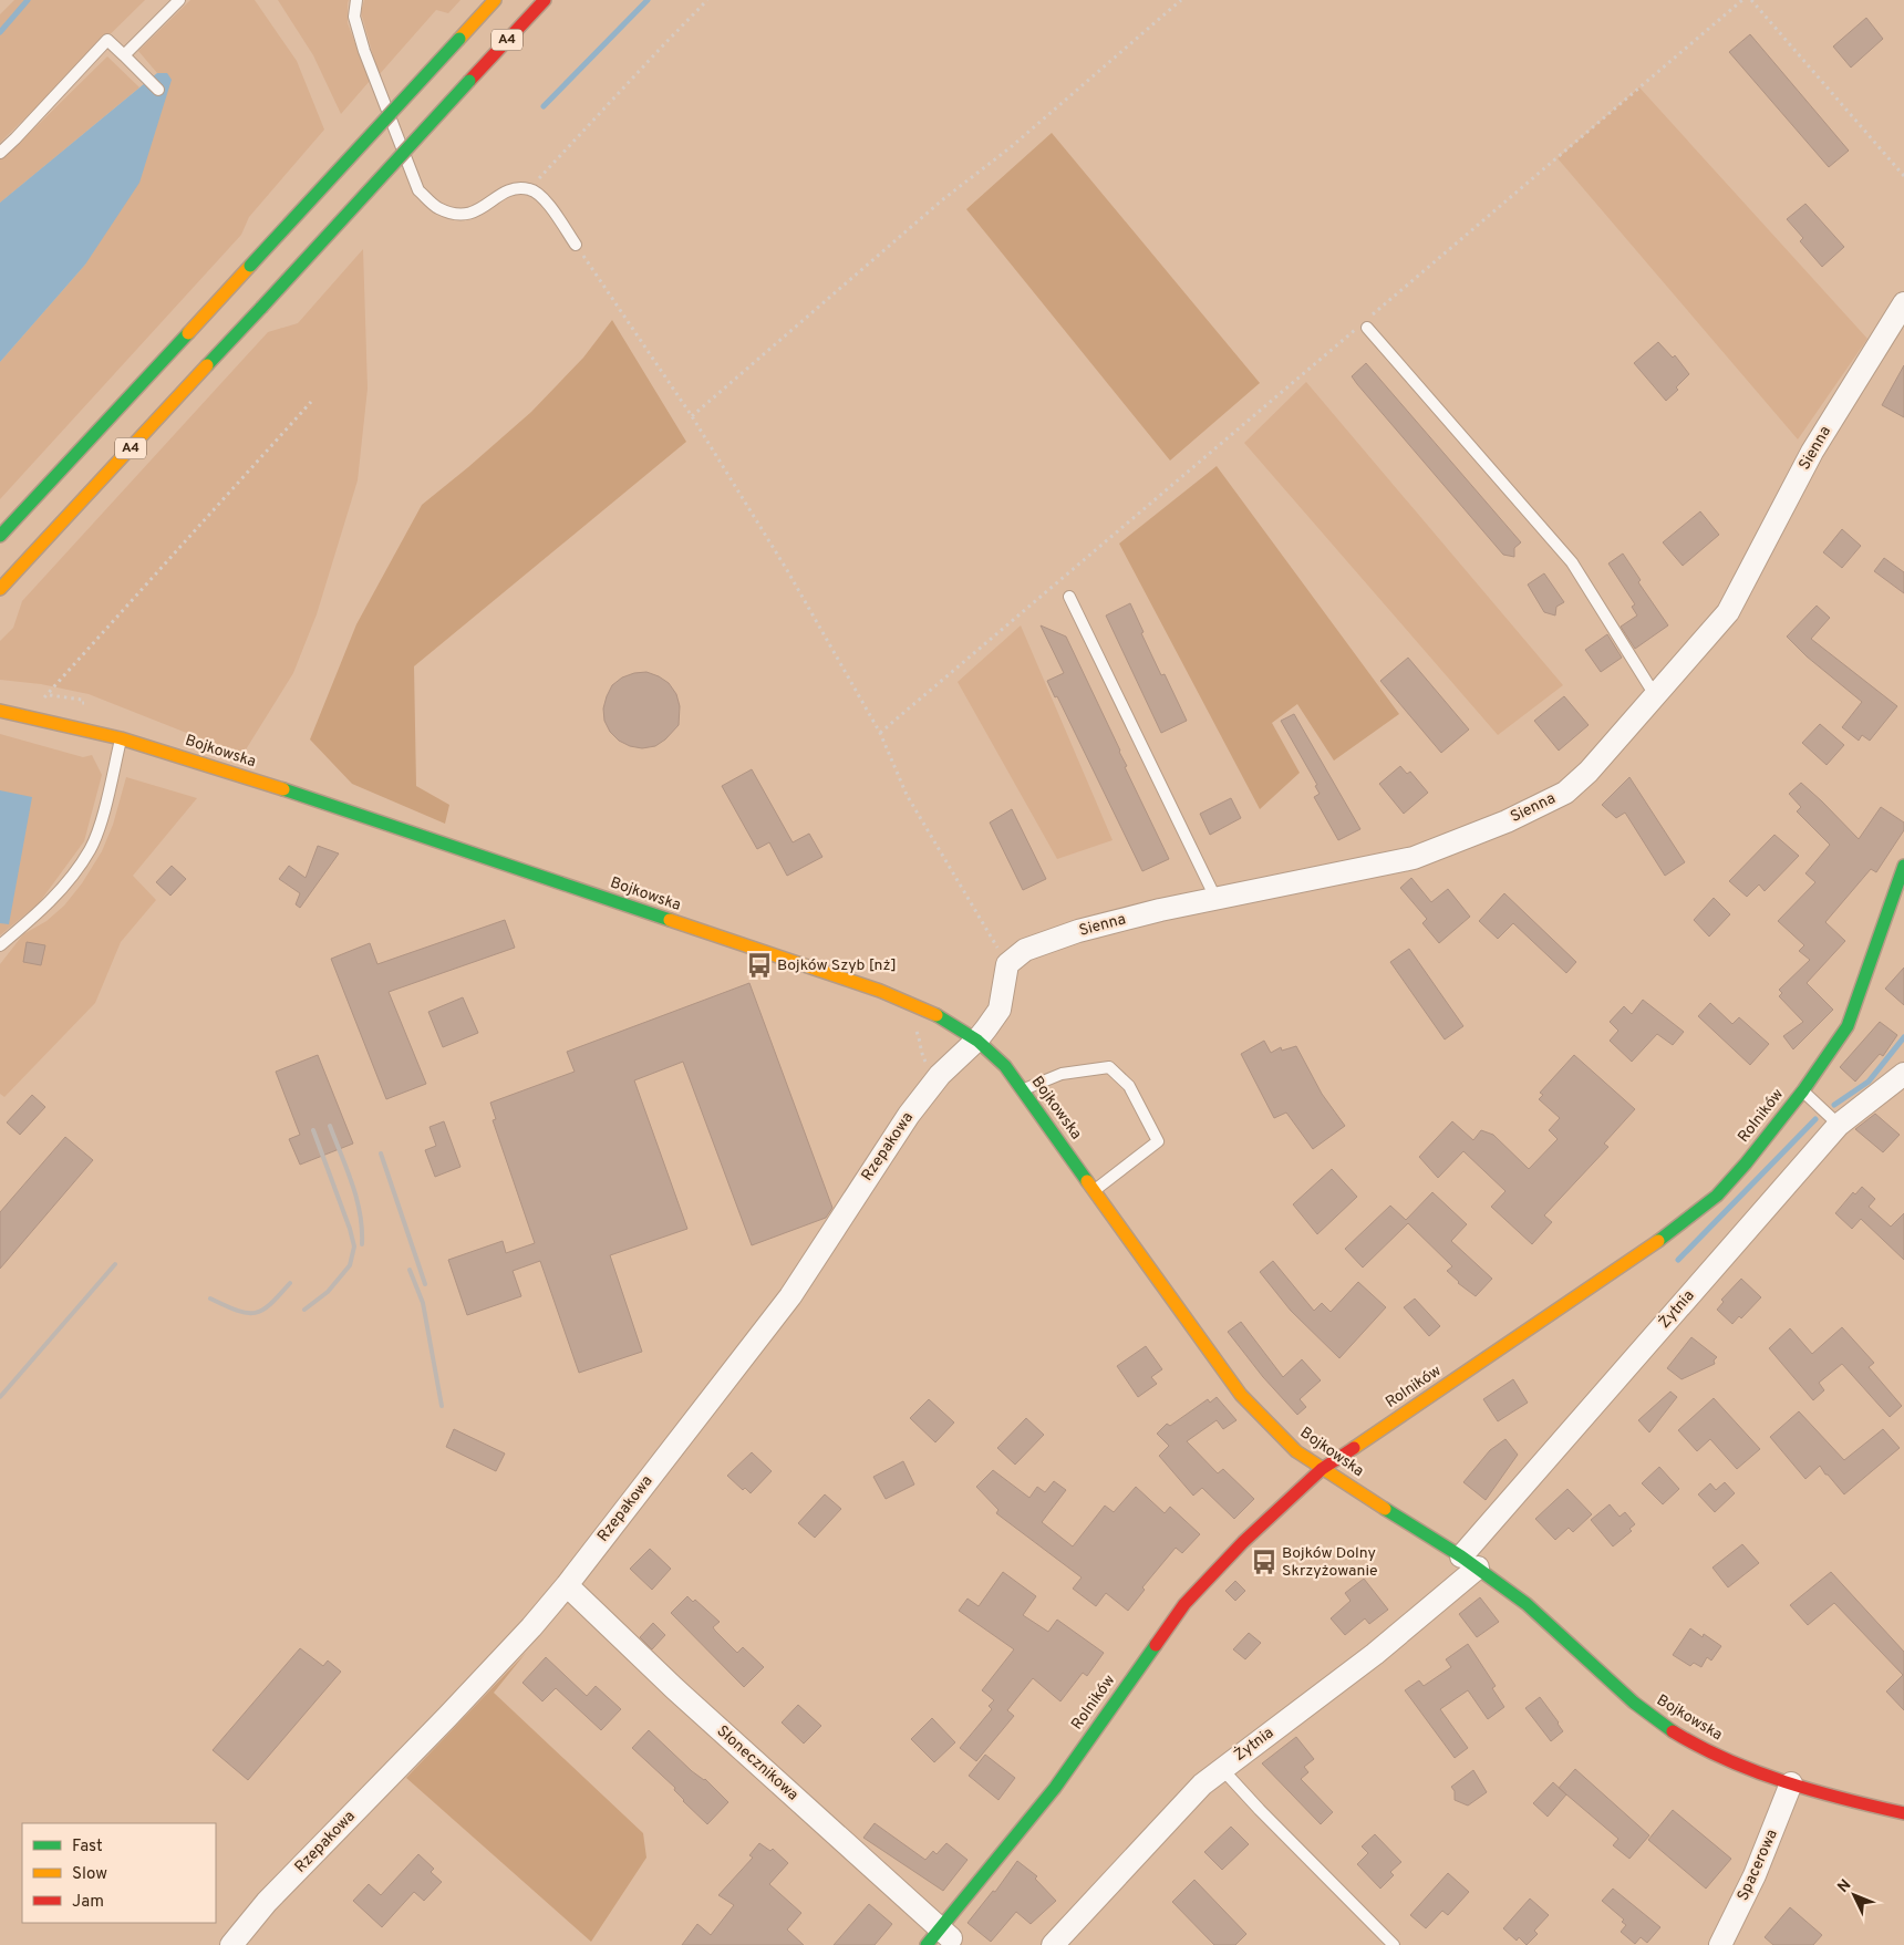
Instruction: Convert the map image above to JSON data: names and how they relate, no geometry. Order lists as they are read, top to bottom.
{
  "streets": {
    "main road": ["A4", "Bojkowska", "Rolników"],
    "street": [
      "Sienna",
      "Rzepakowa",
      "Żytnia",
      "Słonecznikowa",
      "Spacerowa"
    ]
  },
  "crossings": [
    ["Bojkowska", "Rolników"],
    ["Bojkowska", "Rzepakowa"],
    ["Bojkowska", "Żytnia"],
    ["Bojkowska", "Spacerowa"],
    ["Rolników", "Słonecznikowa"],
    ["Rzepakowa", "Słonecznikowa"]
  ],
  "places": {
    "bus stop": ["Bojków Szyb [nż]", "Bojków Dolny Skrzyżowanie"]
  },
  "legend": ["Fast", "Slow", "Jam"],
  "north": "top left"
}
